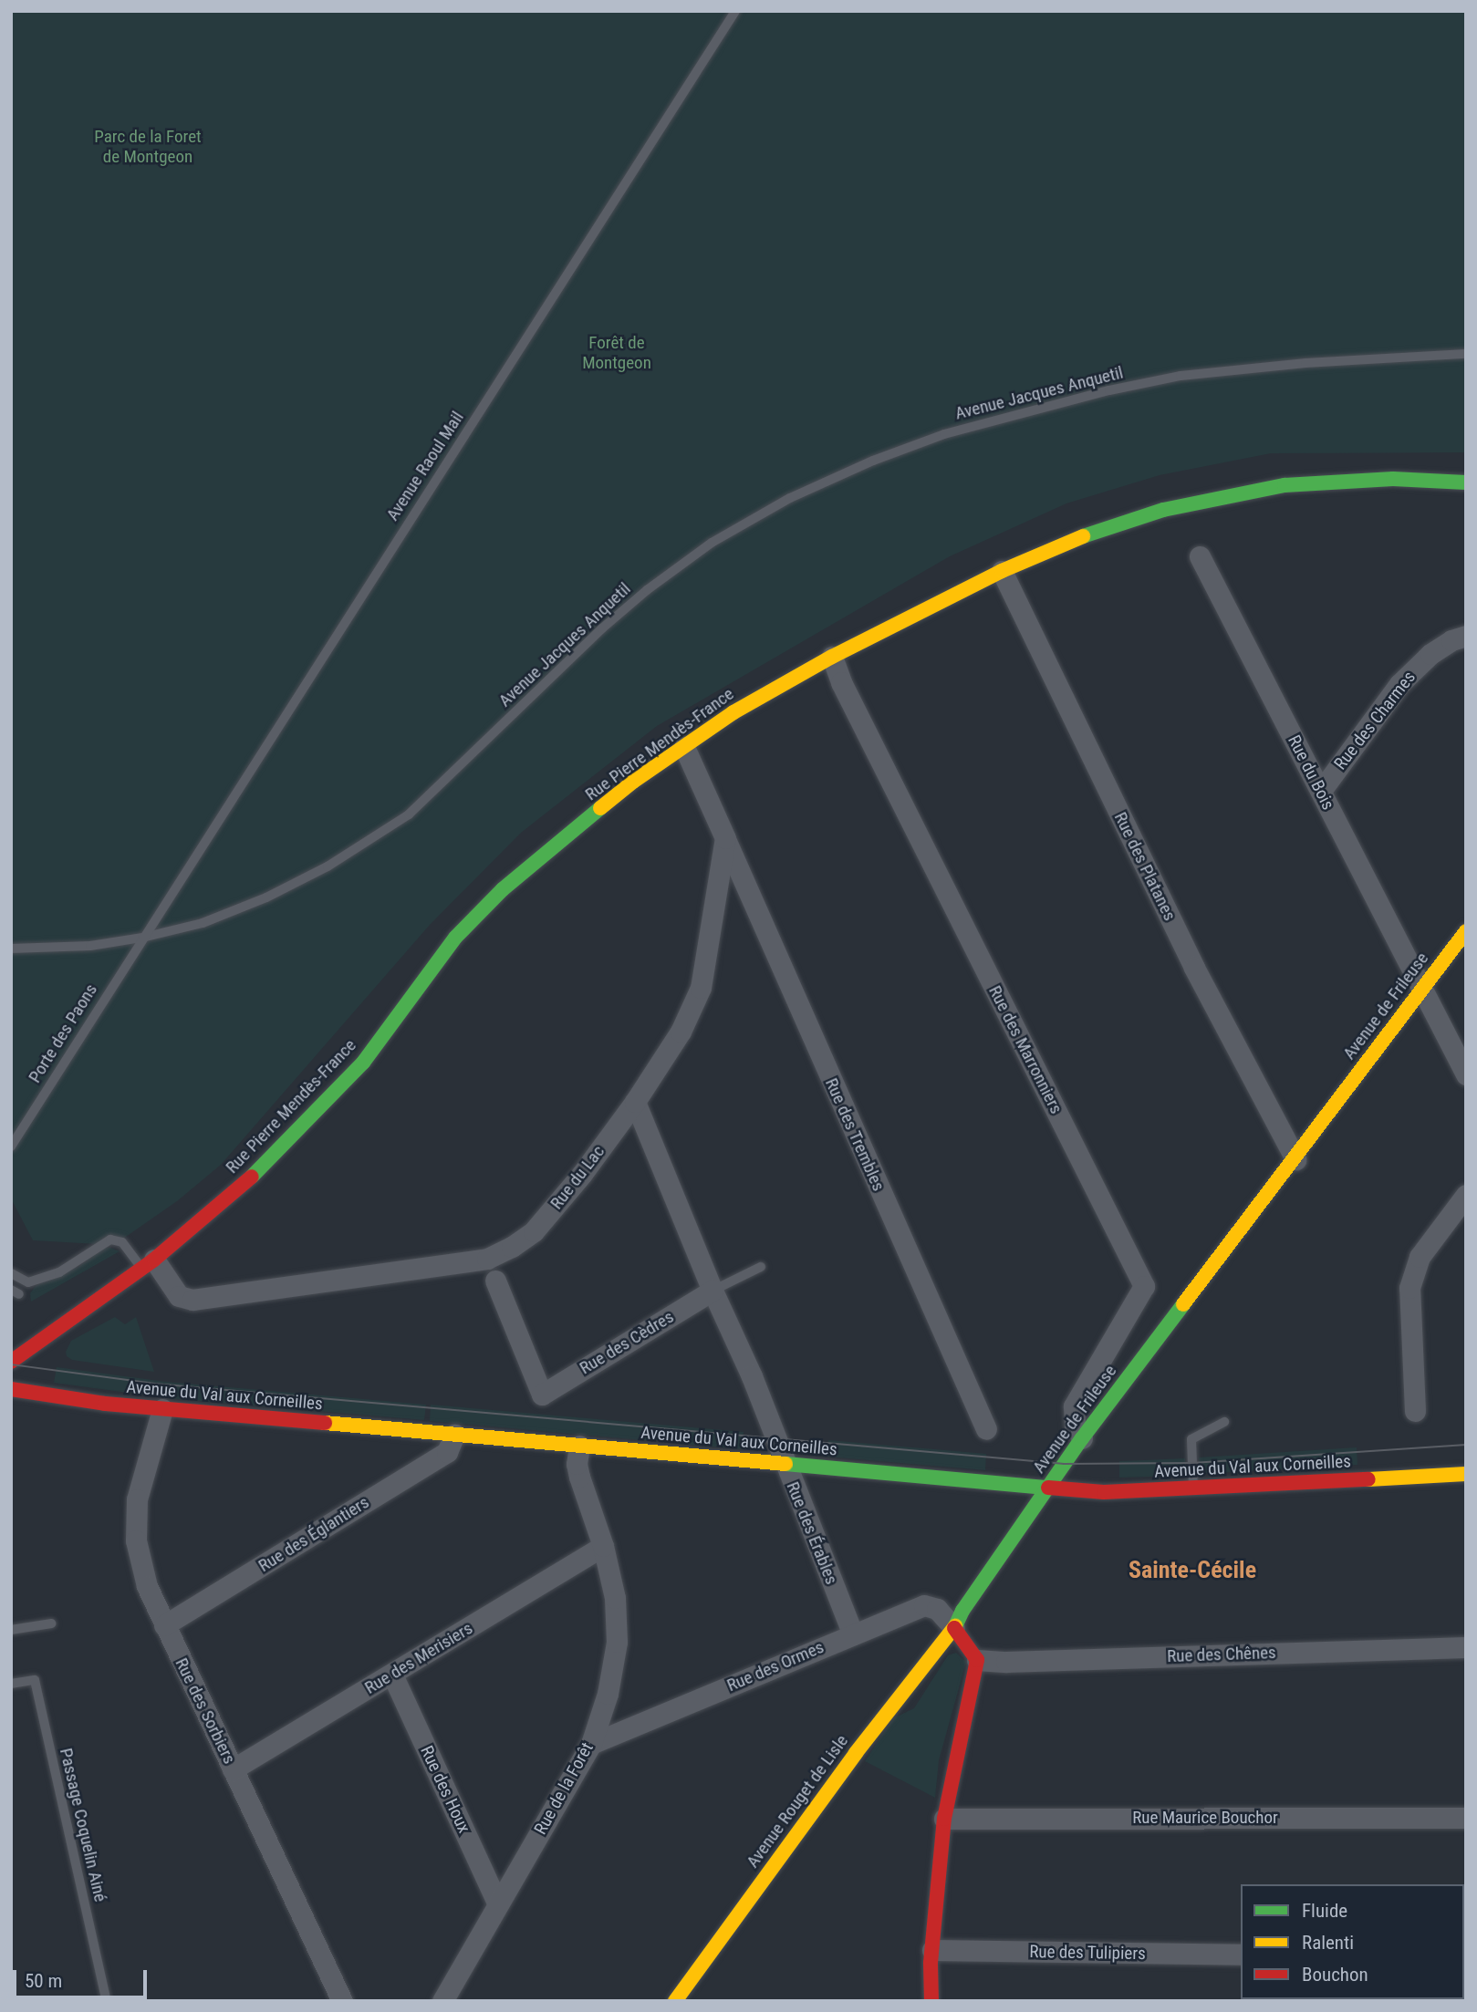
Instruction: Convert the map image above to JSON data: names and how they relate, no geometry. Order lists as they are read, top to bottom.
{
  "streets": {
    "street": [
      "Rue des Charmes",
      "Rue Pierre Mendès-France",
      "Rue du Bois",
      "Rue des Platanes",
      "Avenue de Frileuse",
      "Rue des Marronniers",
      "Rue des Trembles",
      "Rue du Lac",
      "Rue des Cèdres",
      "Avenue du Val aux Corneilles",
      "Rue des Érables",
      "Rue des Églantiers",
      "Rue des Chênes",
      "Rue des Merisiers",
      "Rue des Ormes",
      "Rue des Sorbiers",
      "Rue de la Forêt",
      "Rue des Houx",
      "Avenue Rouget de Lisle",
      "Rue Maurice Bouchor",
      "Rue des Tulipiers"
    ],
    "lane": [
      "Avenue Jacques Anquetil",
      "Avenue Raoul Mail",
      "Porte des Paons",
      "Passage Coquelin Ainé"
    ]
  },
  "crossings": [
    ["Avenue Jacques Anquetil", "Avenue Raoul Mail"],
    ["Avenue Jacques Anquetil", "Porte des Paons"],
    ["Avenue Raoul Mail", "Porte des Paons"],
    ["Rue des Charmes", "Rue du Bois"],
    ["Rue Pierre Mendès-France", "Rue des Platanes"],
    ["Rue Pierre Mendès-France", "Rue des Marronniers"],
    ["Rue Pierre Mendès-France", "Rue du Lac"],
    ["Rue du Bois", "Avenue de Frileuse"],
    ["Rue des Platanes", "Avenue de Frileuse"],
    ["Avenue de Frileuse", "Rue des Marronniers"],
    ["Avenue de Frileuse", "Avenue du Val aux Corneilles"],
    ["Avenue de Frileuse", "Rue des Ormes"],
    ["Avenue de Frileuse", "Avenue Rouget de Lisle"],
    ["Rue des Trembles", "Rue du Lac"],
    ["Rue du Lac", "Rue des Érables"],
    ["Rue des Cèdres", "Rue des Érables"],
    ["Avenue du Val aux Corneilles", "Rue des Érables"],
    ["Avenue du Val aux Corneilles", "Rue des Églantiers"],
    ["Avenue du Val aux Corneilles", "Rue des Sorbiers"],
    ["Avenue du Val aux Corneilles", "Rue de la Forêt"],
    ["Rue des Érables", "Rue des Ormes"],
    ["Rue des Églantiers", "Rue des Sorbiers"],
    ["Rue des Merisiers", "Rue des Sorbiers"],
    ["Rue des Merisiers", "Rue de la Forêt"],
    ["Rue des Merisiers", "Rue des Houx"],
    ["Rue des Ormes", "Rue de la Forêt"],
    ["Rue des Ormes", "Avenue Rouget de Lisle"],
    ["Rue de la Forêt", "Rue des Houx"]
  ],
  "districts": ["Sainte-Cécile"],
  "parks": ["Parc de la Foret de Montgeon", "Forêt de Montgeon"],
  "legend": ["Fluide", "Ralenti", "Bouchon"],
  "scale_bar": "50 m"
}
